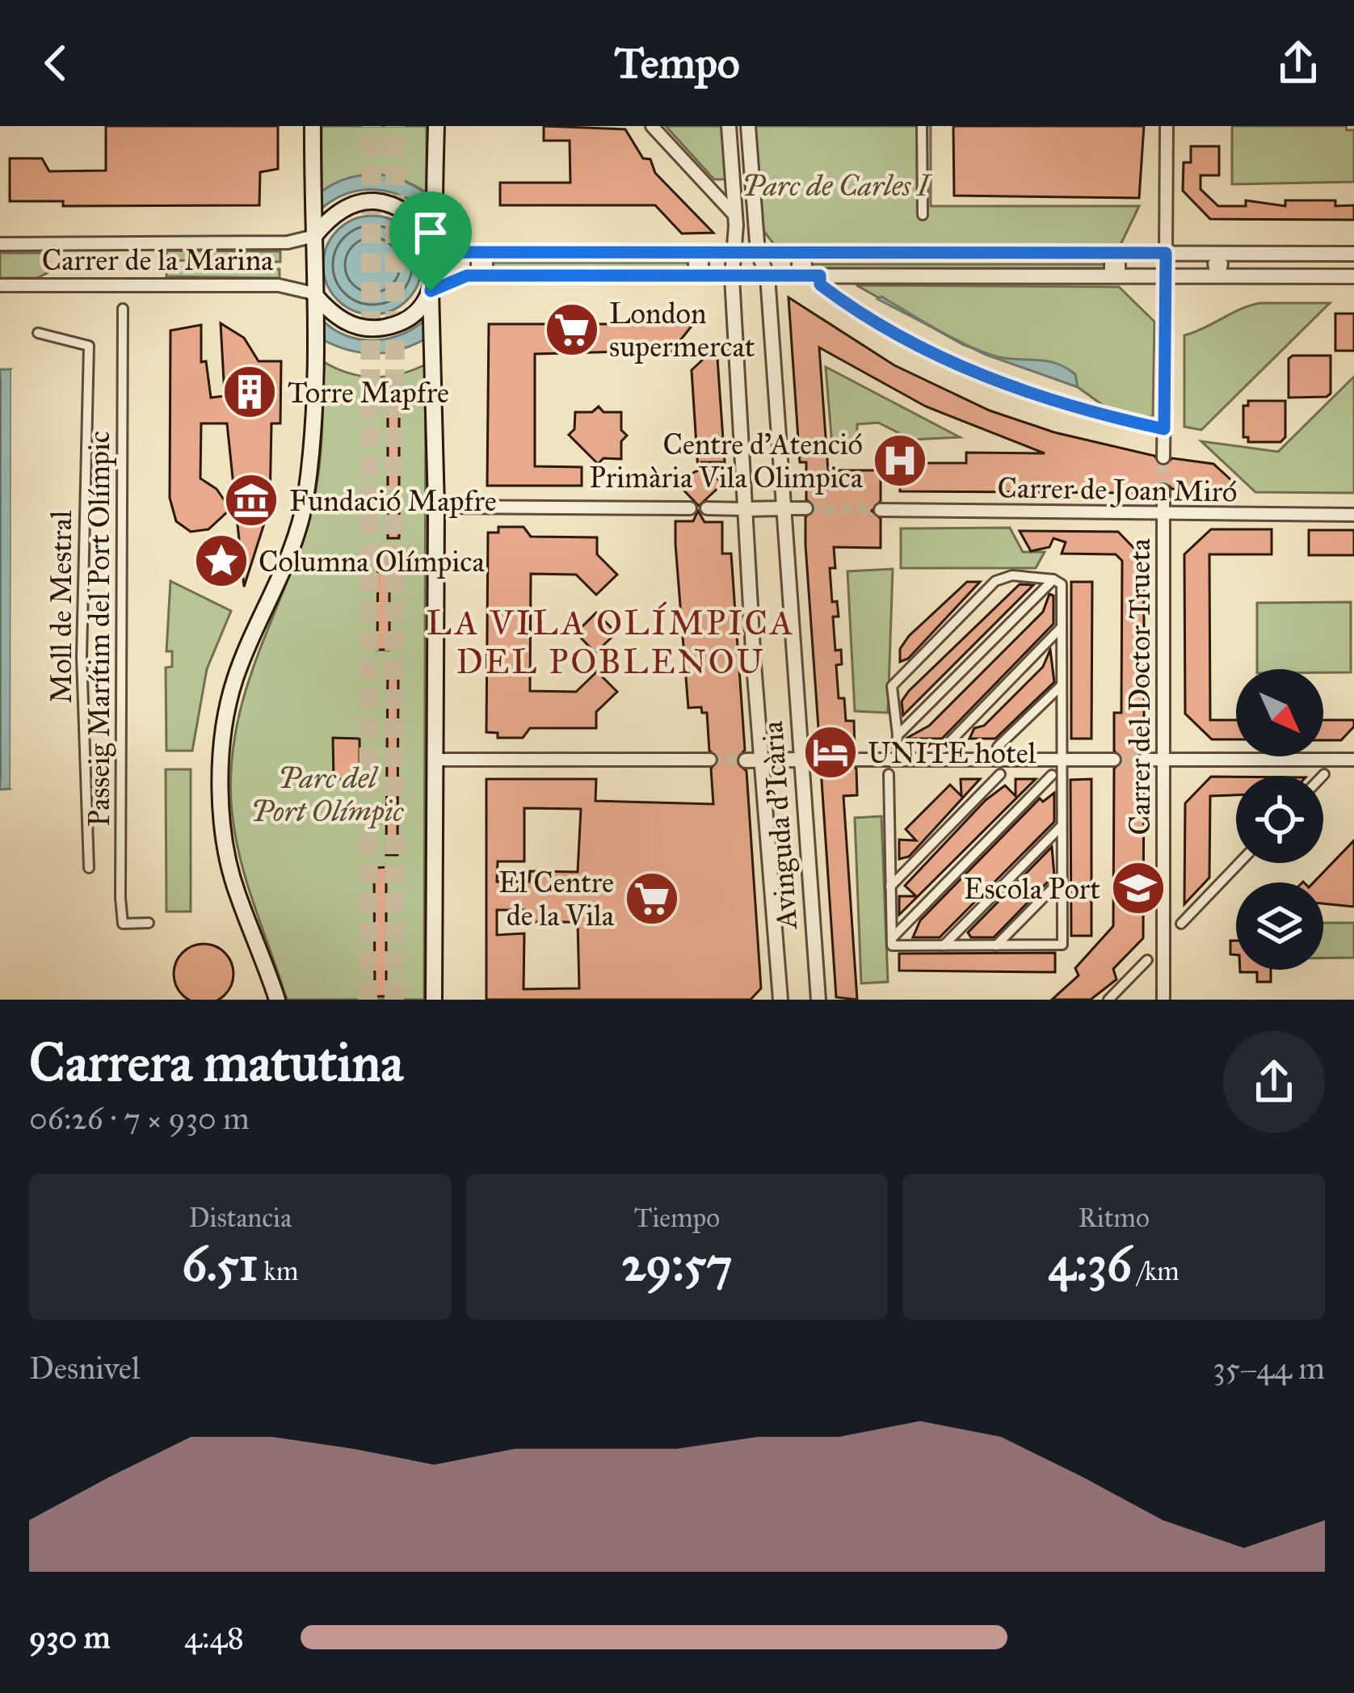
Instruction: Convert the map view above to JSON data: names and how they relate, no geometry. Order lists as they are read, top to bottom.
{
  "streets": {
    "street": [
      "Carrer de la Marina",
      "Carrer de Joan Miró",
      "Moll de Mestral",
      "Passeig Marítim del Port Olímpic",
      "Carrer del Doctor Trueta",
      "Avinguda d'Icària"
    ]
  },
  "crossings": [
    ["Carrer de Joan Miró", "Carrer del Doctor Trueta"]
  ],
  "districts": ["LA VILA OLÍMPICA DEL POBLENOU"],
  "parks": ["Parc de Carles I", "Parc del Port Olímpic"],
  "places": {
    "supermarket": ["London supermercat", "El Centre de la Vila"],
    "building": ["Torre Mapfre"],
    "hospital": ["Centre d'Atenció Primària Vila Olimpica"],
    "museum": ["Fundació Mapfre"],
    "place": ["Columna Olímpica"],
    "hotel": ["UNITE hotel"],
    "school or university": ["Escola Port"]
  },
  "north": "bottom right",
  "page": {
    "header": "Tempo",
    "heading": ["Carrera matutina", "06:26 · 7 × 930 m"],
    "stats": [
      ["Distancia", "6.51 km"],
      ["Tiempo", "29:57"],
      ["Ritmo", "4:36 /km"]
    ],
    "chart": ["Desnivel", "35–44 m"],
    "list": [
      {
        "name": "930 m",
        "note": "4:48"
      }
    ]
  }
}
